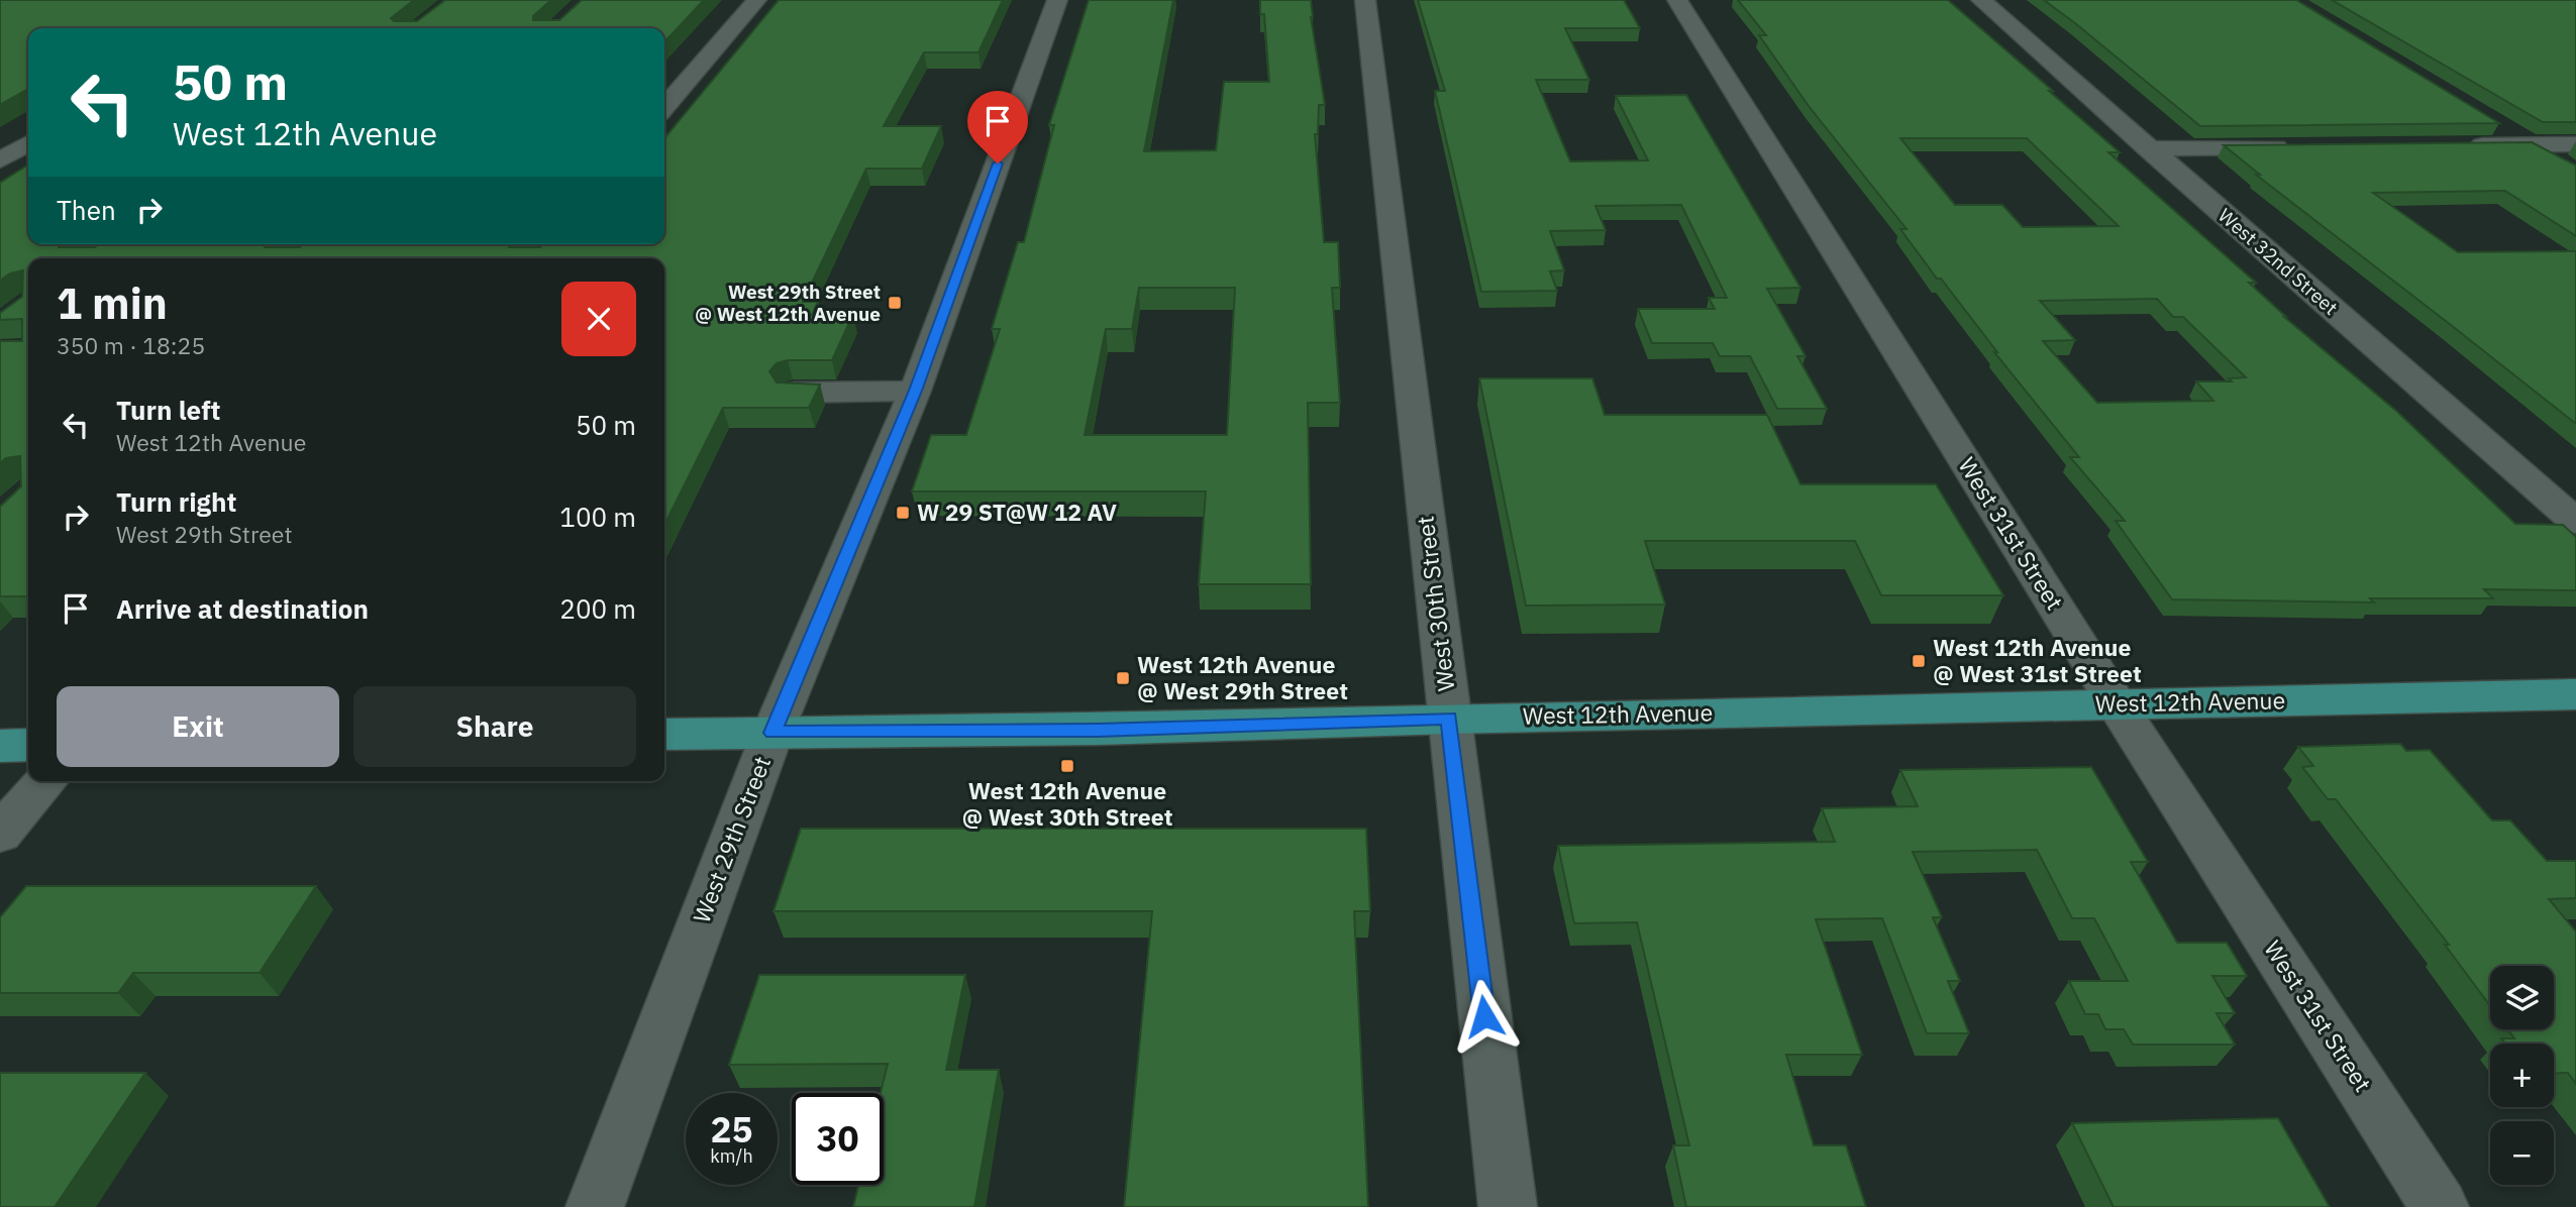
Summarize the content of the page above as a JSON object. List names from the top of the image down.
{
  "streets": {
    "main road": ["West 12th Avenue"],
    "street": [
      "West 32nd Street",
      "West 31st Street",
      "West 30th Street",
      "West 29th Street"
    ]
  },
  "crossings": [
    ["West 31st Street", "West 12th Avenue"],
    ["West 30th Street", "West 12th Avenue"],
    ["West 12th Avenue", "West 29th Street"]
  ],
  "places": {
    "transit": [
      "West 29th Street @ West 12th Avenue",
      "W 29 ST@W 12 AV",
      "West 12th Avenue @ West 31st Street",
      "West 12th Avenue @ West 29th Street",
      "West 12th Avenue @ West 30th Street"
    ]
  },
  "page": {
    "turn": ["50 m", "West 12th Avenue"],
    "then": "Then",
    "heading": ["1 min", "350 m · 18:25"],
    "list": [
      {
        "name": "Turn left",
        "note": "West 12th Avenue",
        "value": "50 m"
      },
      {
        "name": "Turn right",
        "note": "West 29th Street",
        "value": "100 m"
      },
      {
        "name": "Arrive at destination",
        "value": "200 m"
      }
    ],
    "buttons": ["Exit", "Share"],
    "map_buttons": ["+", "−"],
    "speed": "25 km/h",
    "limit": "30"
  }
}
